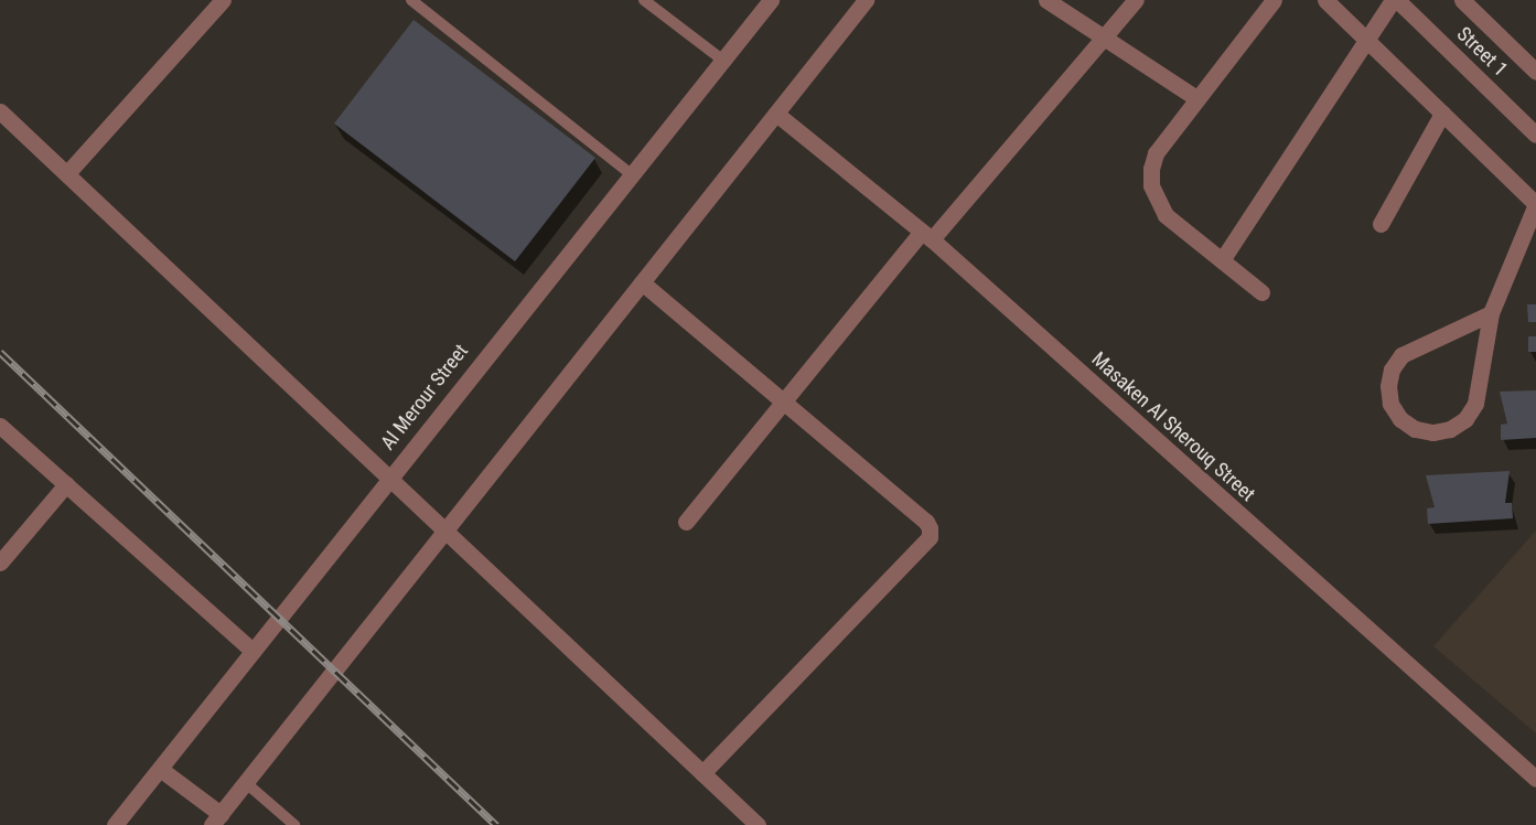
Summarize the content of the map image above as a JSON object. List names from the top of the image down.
{
  "streets": {
    "street": ["Street 1", "Al Merour Street", "Masaken Al Sherouq Street"]
  }
}
